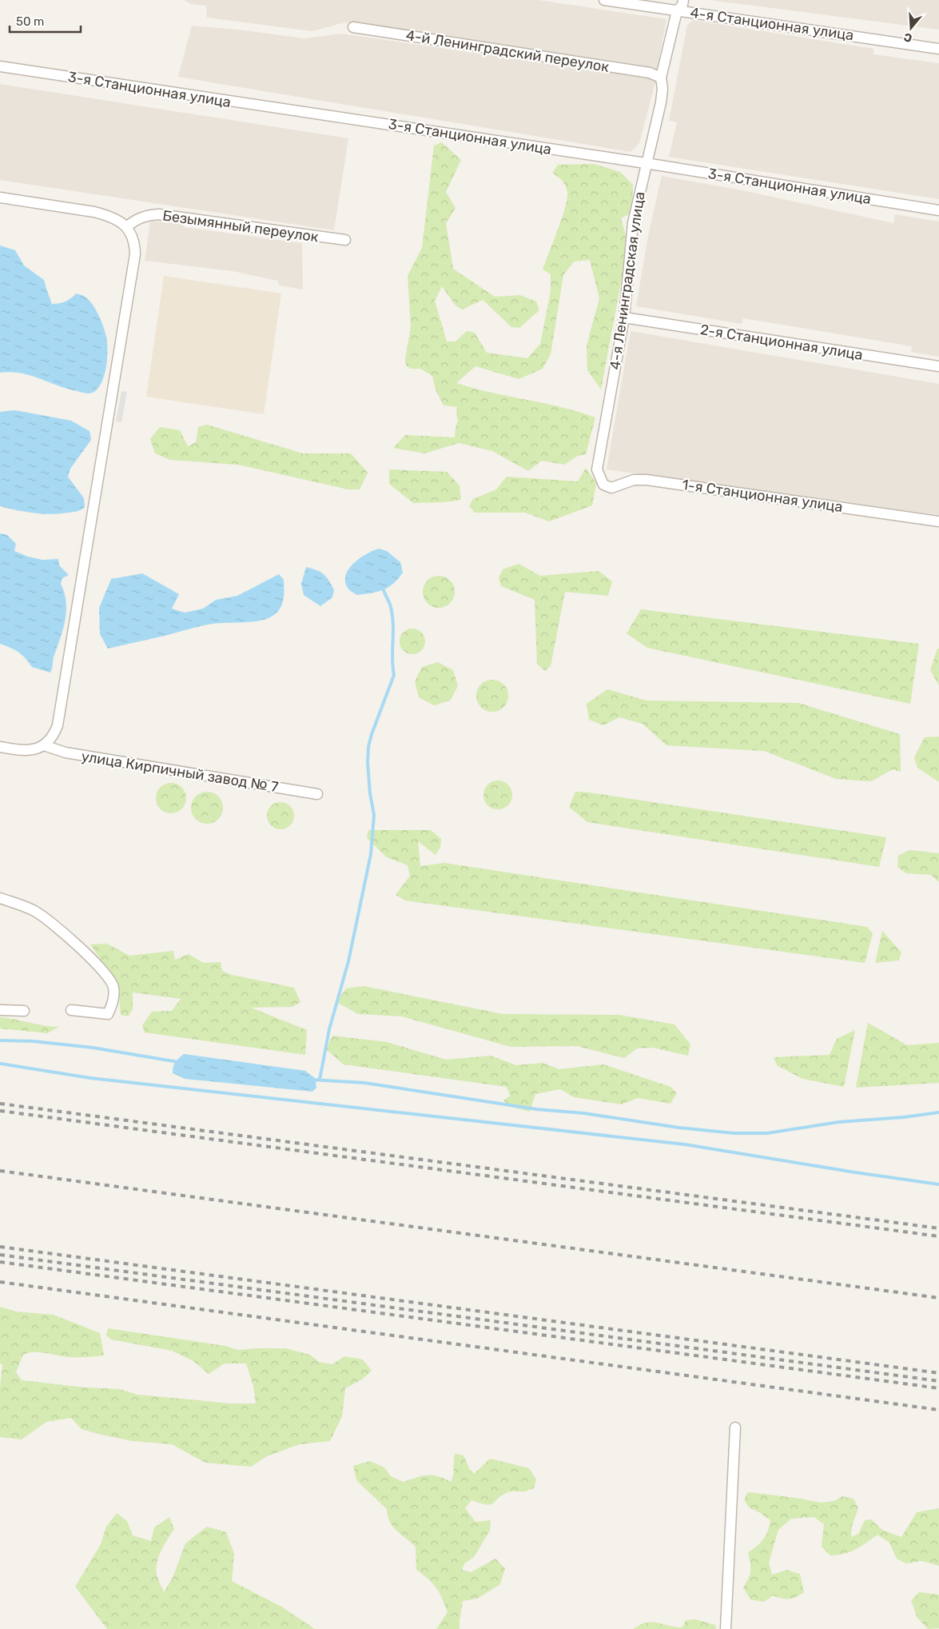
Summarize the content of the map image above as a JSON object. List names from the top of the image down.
{
  "streets": {
    "street": [
      "4-я Станционная улица",
      "4-й Ленинградский переулок",
      "3-я Станционная улица",
      "Безымянный переулок",
      "4-я Ленинградская улица",
      "2-я Станционная улица",
      "1-я Станционная улица",
      "улица Кирпичный завод № 7"
    ]
  },
  "crossings": [
    ["4-я Станционная улица", "4-я Ленинградская улица"],
    ["4-й Ленинградский переулок", "4-я Ленинградская улица"],
    ["3-я Станционная улица", "4-я Ленинградская улица"],
    ["4-я Ленинградская улица", "2-я Станционная улица"],
    ["4-я Ленинградская улица", "1-я Станционная улица"]
  ],
  "scale_bar": "50 m",
  "north": "bottom"
}
